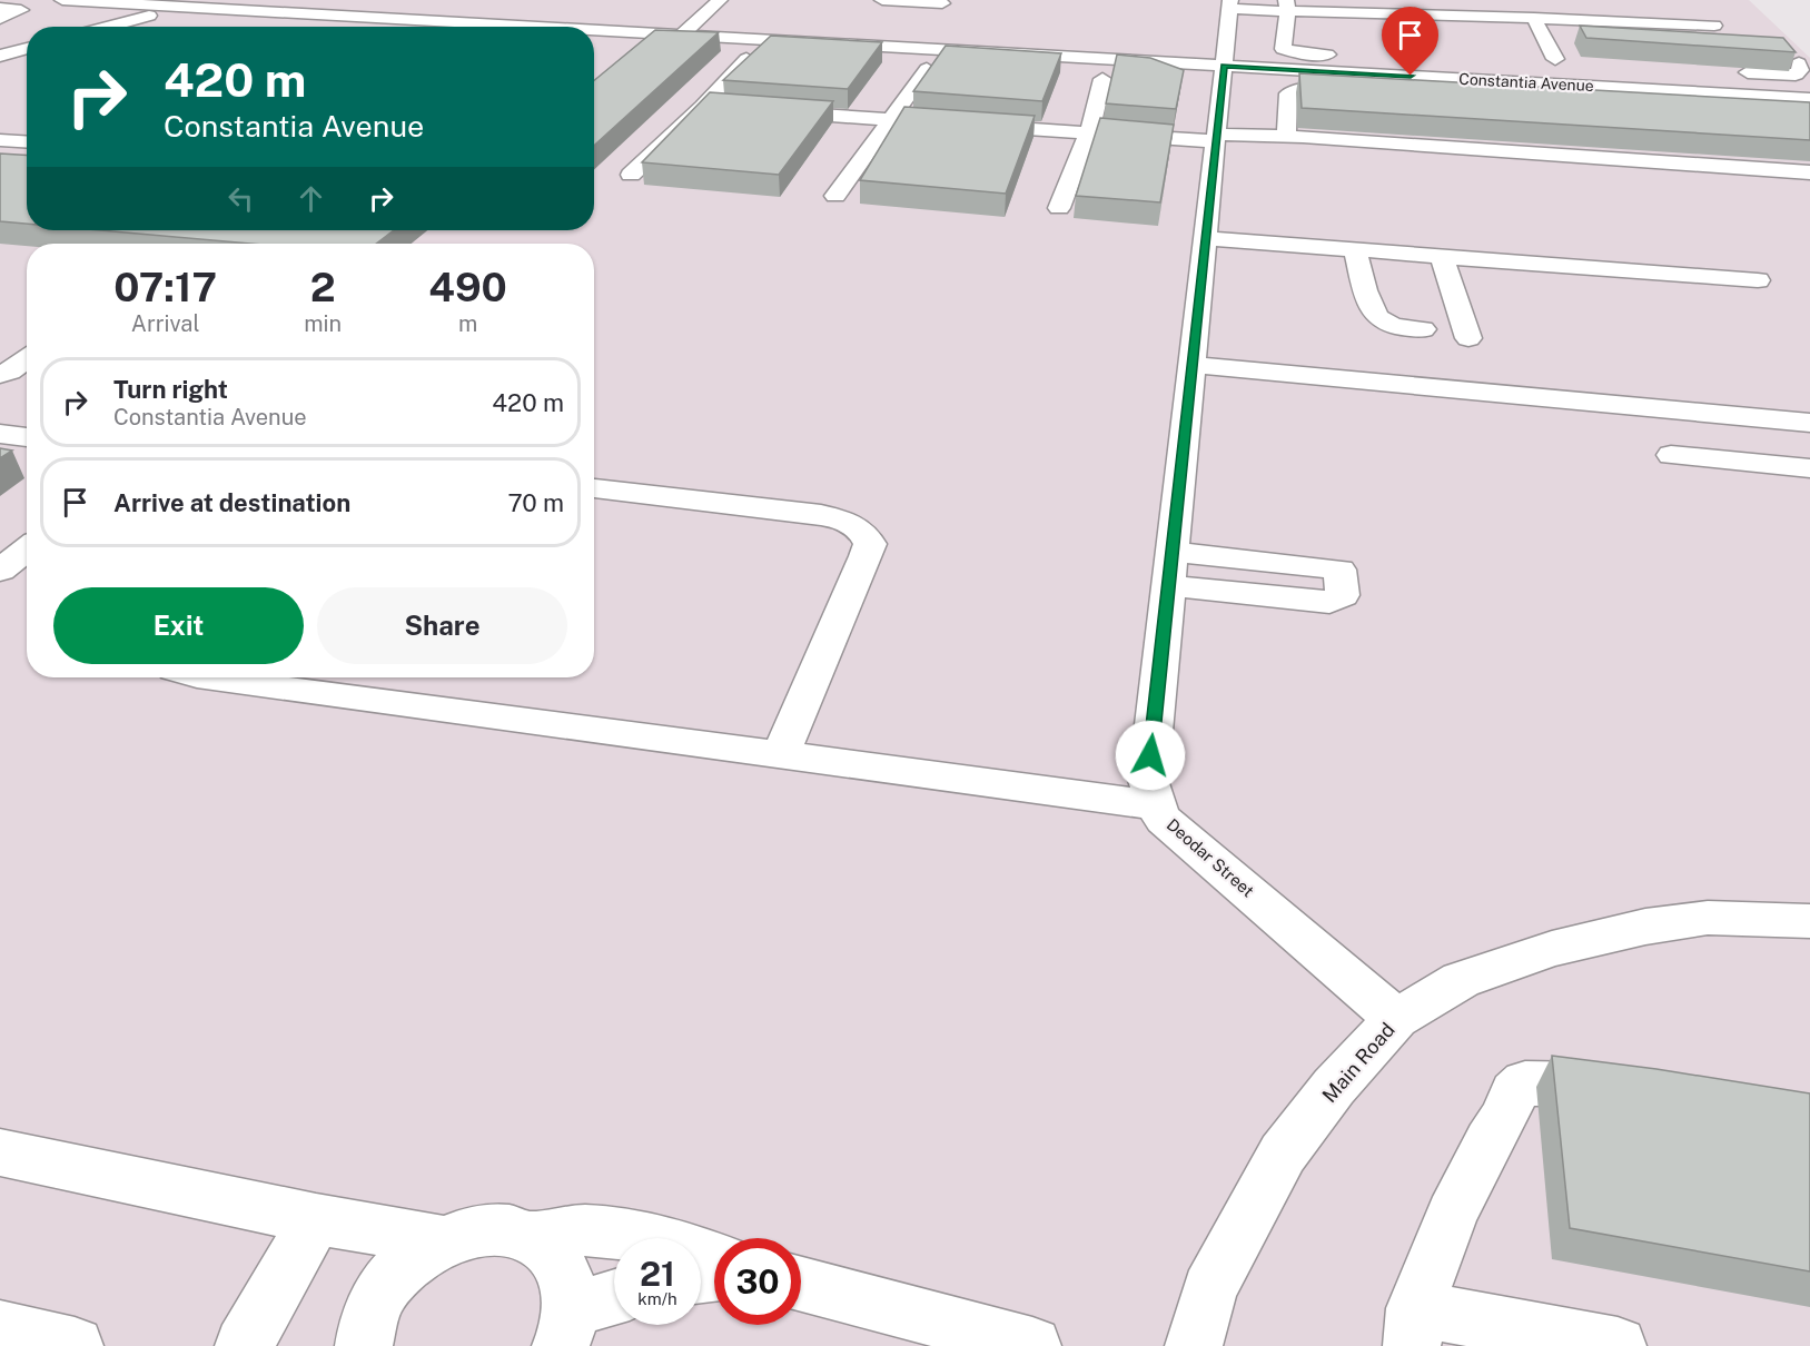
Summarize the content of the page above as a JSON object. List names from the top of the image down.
{
  "streets": {
    "street": ["Constantia Avenue", "Deodar Street", "Main Road"]
  },
  "crossings": [
    ["Constantia Avenue", "Deodar Street"],
    ["Deodar Street", "Main Road"]
  ],
  "page": {
    "turn": ["420 m", "Constantia Avenue"],
    "eta": [
      "07:17",
      "Arrival",
      "2",
      "min",
      "490",
      "m"
    ],
    "list": [
      {
        "name": "Turn right",
        "note": "Constantia Avenue",
        "value": "420 m"
      },
      {
        "name": "Arrive at destination",
        "value": "70 m"
      }
    ],
    "buttons": ["Exit", "Share"],
    "speed": "21 km/h",
    "limit": "30"
  }
}
